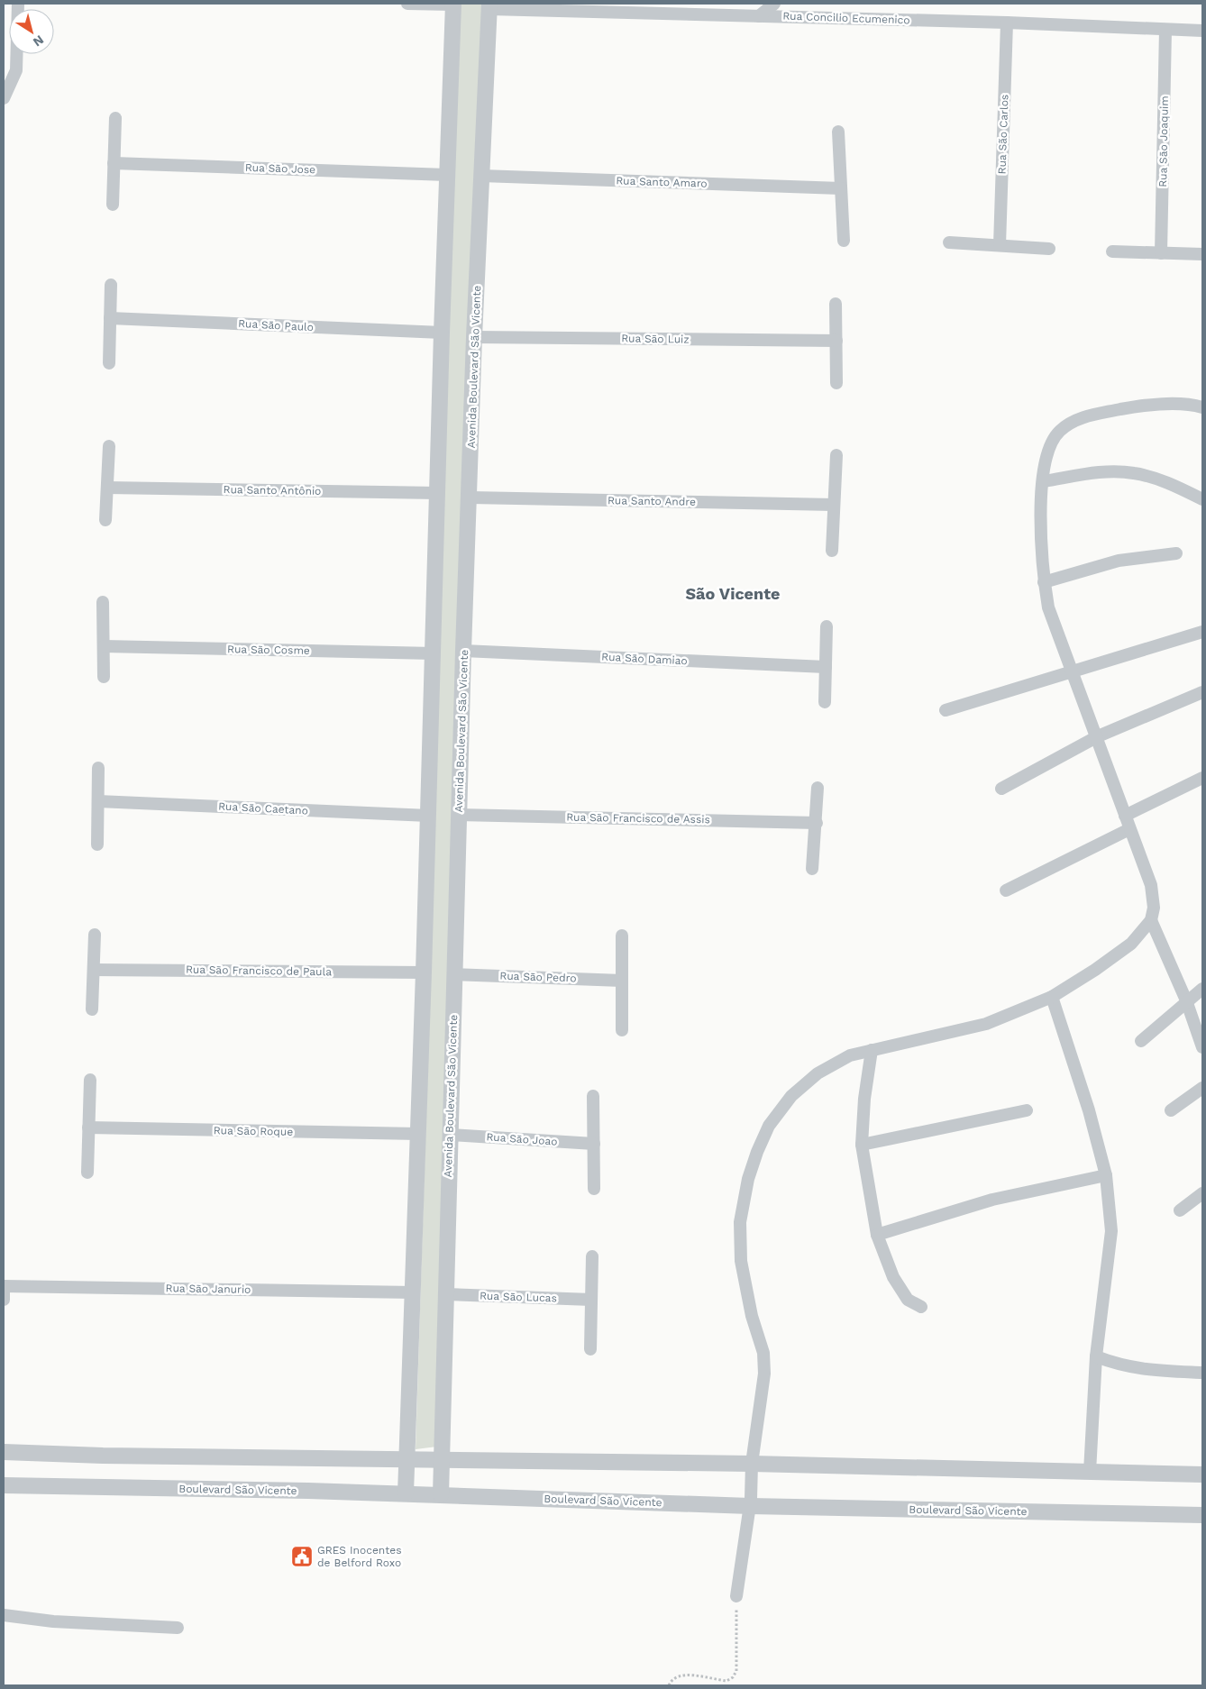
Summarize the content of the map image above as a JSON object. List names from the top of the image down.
{
  "streets": {
    "street": [
      "Rua Concilio Ecumenico",
      "Rua São Carlos",
      "Rua Sāo Joaquim",
      "Rua Sāo Jose",
      "Rua Santo Amaro",
      "Rua Sāo Paulo",
      "Rua Sāo Luiz",
      "Avenida Boulevard São Vicente",
      "Rua Santo Antônio",
      "Rua Santo Andre",
      "Rua Sāo Cosme",
      "Rua Sāo Damiao",
      "Rua Sāo Caetano",
      "Rua Sāo Francisco de Assis",
      "Rua Sāo Francisco de Paula",
      "Rua Sāo Pedro",
      "Rua Sāo Roque",
      "Rua Sāo Joao",
      "Rua Sāo Janurio",
      "Rua Sāo Lucas",
      "Boulevard São Vicente"
    ]
  },
  "crossings": [
    ["Rua Concilio Ecumenico", "Rua São Carlos"],
    ["Rua Concilio Ecumenico", "Rua Sāo Joaquim"],
    ["Rua Concilio Ecumenico", "Avenida Boulevard São Vicente"],
    ["Rua Santo Amaro", "Avenida Boulevard São Vicente"],
    ["Rua Sāo Luiz", "Avenida Boulevard São Vicente"],
    ["Avenida Boulevard São Vicente", "Rua Santo Andre"],
    ["Avenida Boulevard São Vicente", "Rua Sāo Damiao"],
    ["Avenida Boulevard São Vicente", "Rua Sāo Francisco de Assis"],
    ["Avenida Boulevard São Vicente", "Rua Sāo Pedro"],
    ["Avenida Boulevard São Vicente", "Rua Sāo Joao"],
    ["Avenida Boulevard São Vicente", "Rua Sāo Lucas"],
    ["Avenida Boulevard São Vicente", "Boulevard São Vicente"]
  ],
  "districts": ["São Vicente"],
  "places": {
    "public building": ["GRES Inocentes de Belford Roxo"]
  },
  "north": "bottom right"
}
